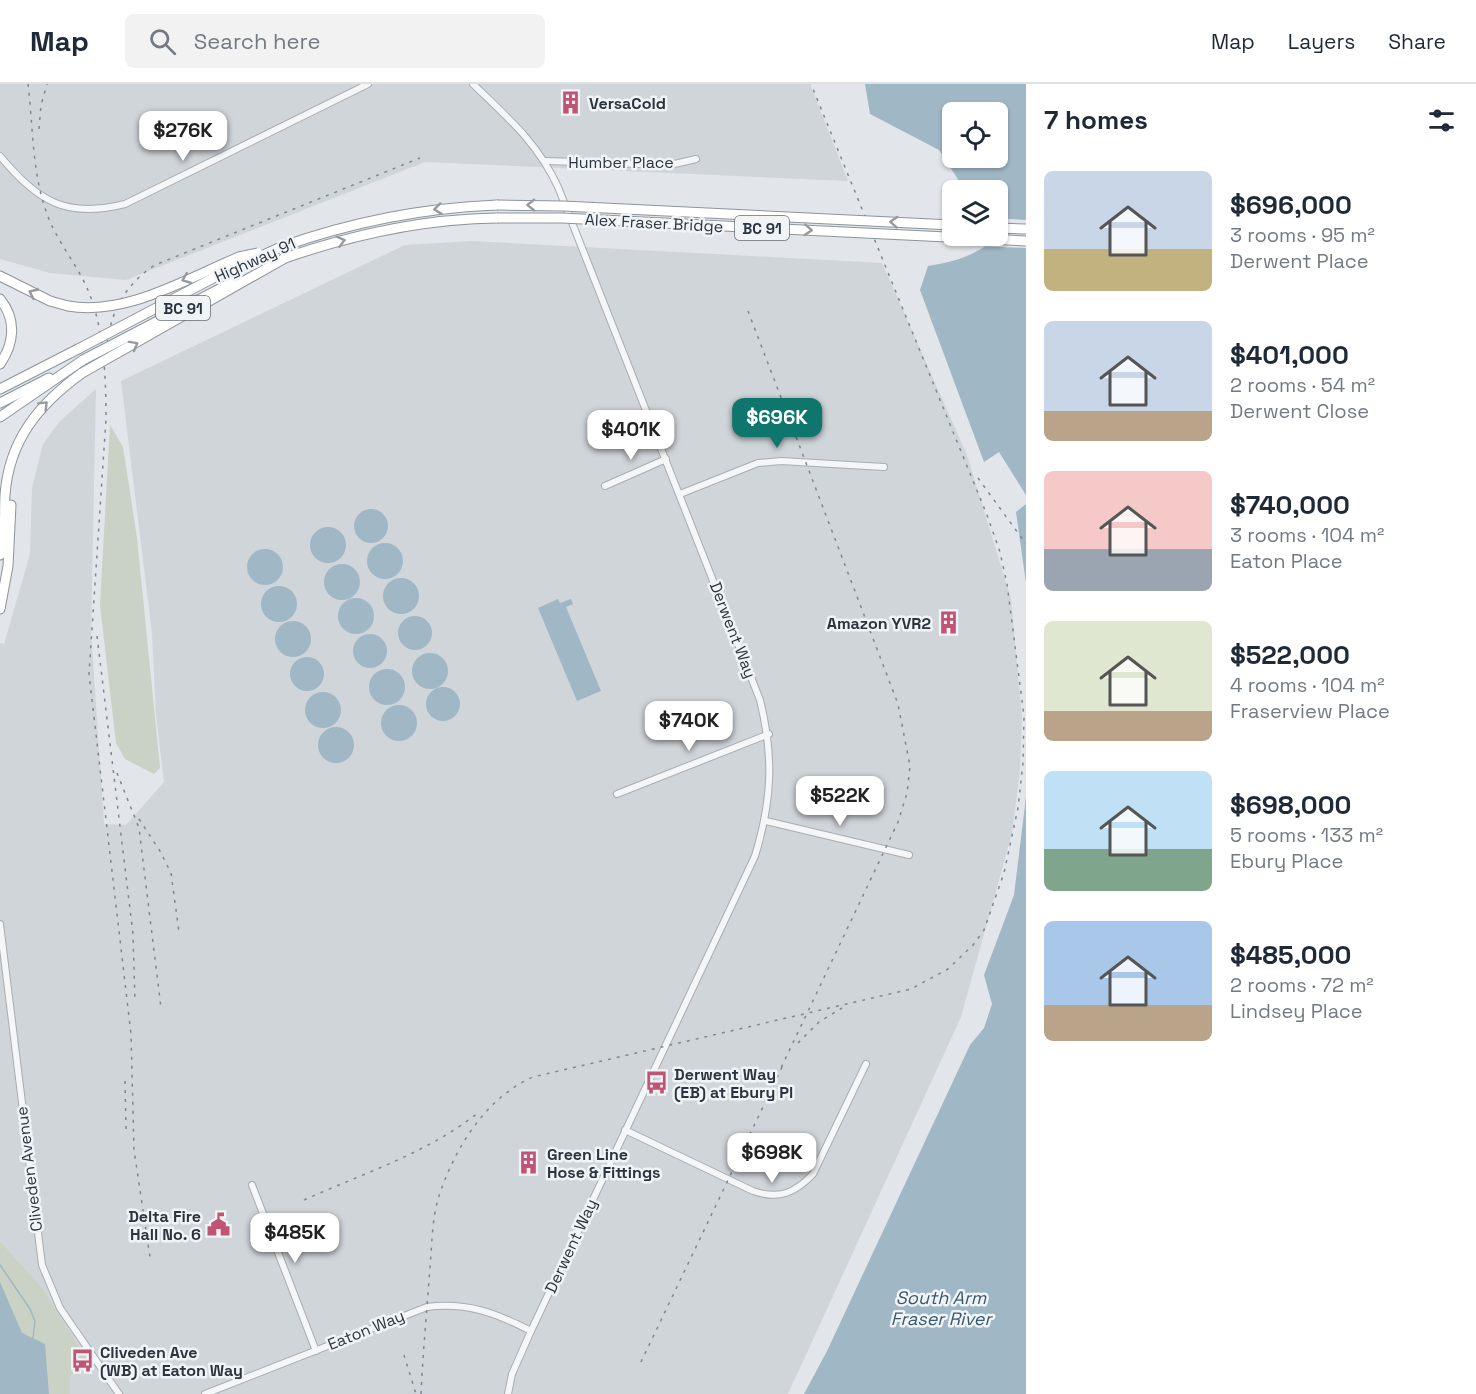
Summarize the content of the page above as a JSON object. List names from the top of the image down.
{
  "streets": {
    "highway": ["Alex Fraser Bridge", "BC 91", "Highway 91"],
    "street": [
      "Humber Place",
      "Derwent Way",
      "Cliveden Avenue",
      "Eaton Way"
    ]
  },
  "crossings": [
    ["Humber Place", "Derwent Way"],
    ["Alex Fraser Bridge", "Highway 91"],
    ["BC 91", "Highway 91"],
    ["Derwent Way", "Eaton Way"]
  ],
  "water": ["South Arm Fraser River"],
  "places": {
    "building": ["VersaCold", "Amazon YVR2", "Green Line Hose & Fittings"],
    "bus stop": ["Derwent Way (EB) at Ebury Pl", "Cliveden Ave (WB) at Eaton Way"],
    "public building": ["Delta Fire Hall No. 6"]
  },
  "page": {
    "header": "Map",
    "search": "Search here",
    "nav": ["Map", "Layers", "Share"],
    "heading": "7 homes",
    "price": [
      "$276K",
      "$696K",
      "$401K",
      "$740K",
      "$522K",
      "$698K",
      "$485K"
    ],
    "list": [
      {
        "name": "$696,000",
        "note": "3 rooms · 95 m² · Derwent Place"
      },
      {
        "name": "$401,000",
        "note": "2 rooms · 54 m² · Derwent Close"
      },
      {
        "name": "$740,000",
        "note": "3 rooms · 104 m² · Eaton Place"
      },
      {
        "name": "$522,000",
        "note": "4 rooms · 104 m² · Fraserview Place"
      },
      {
        "name": "$698,000",
        "note": "5 rooms · 133 m² · Ebury Place"
      },
      {
        "name": "$485,000",
        "note": "2 rooms · 72 m² · Lindsey Place"
      }
    ]
  }
}
